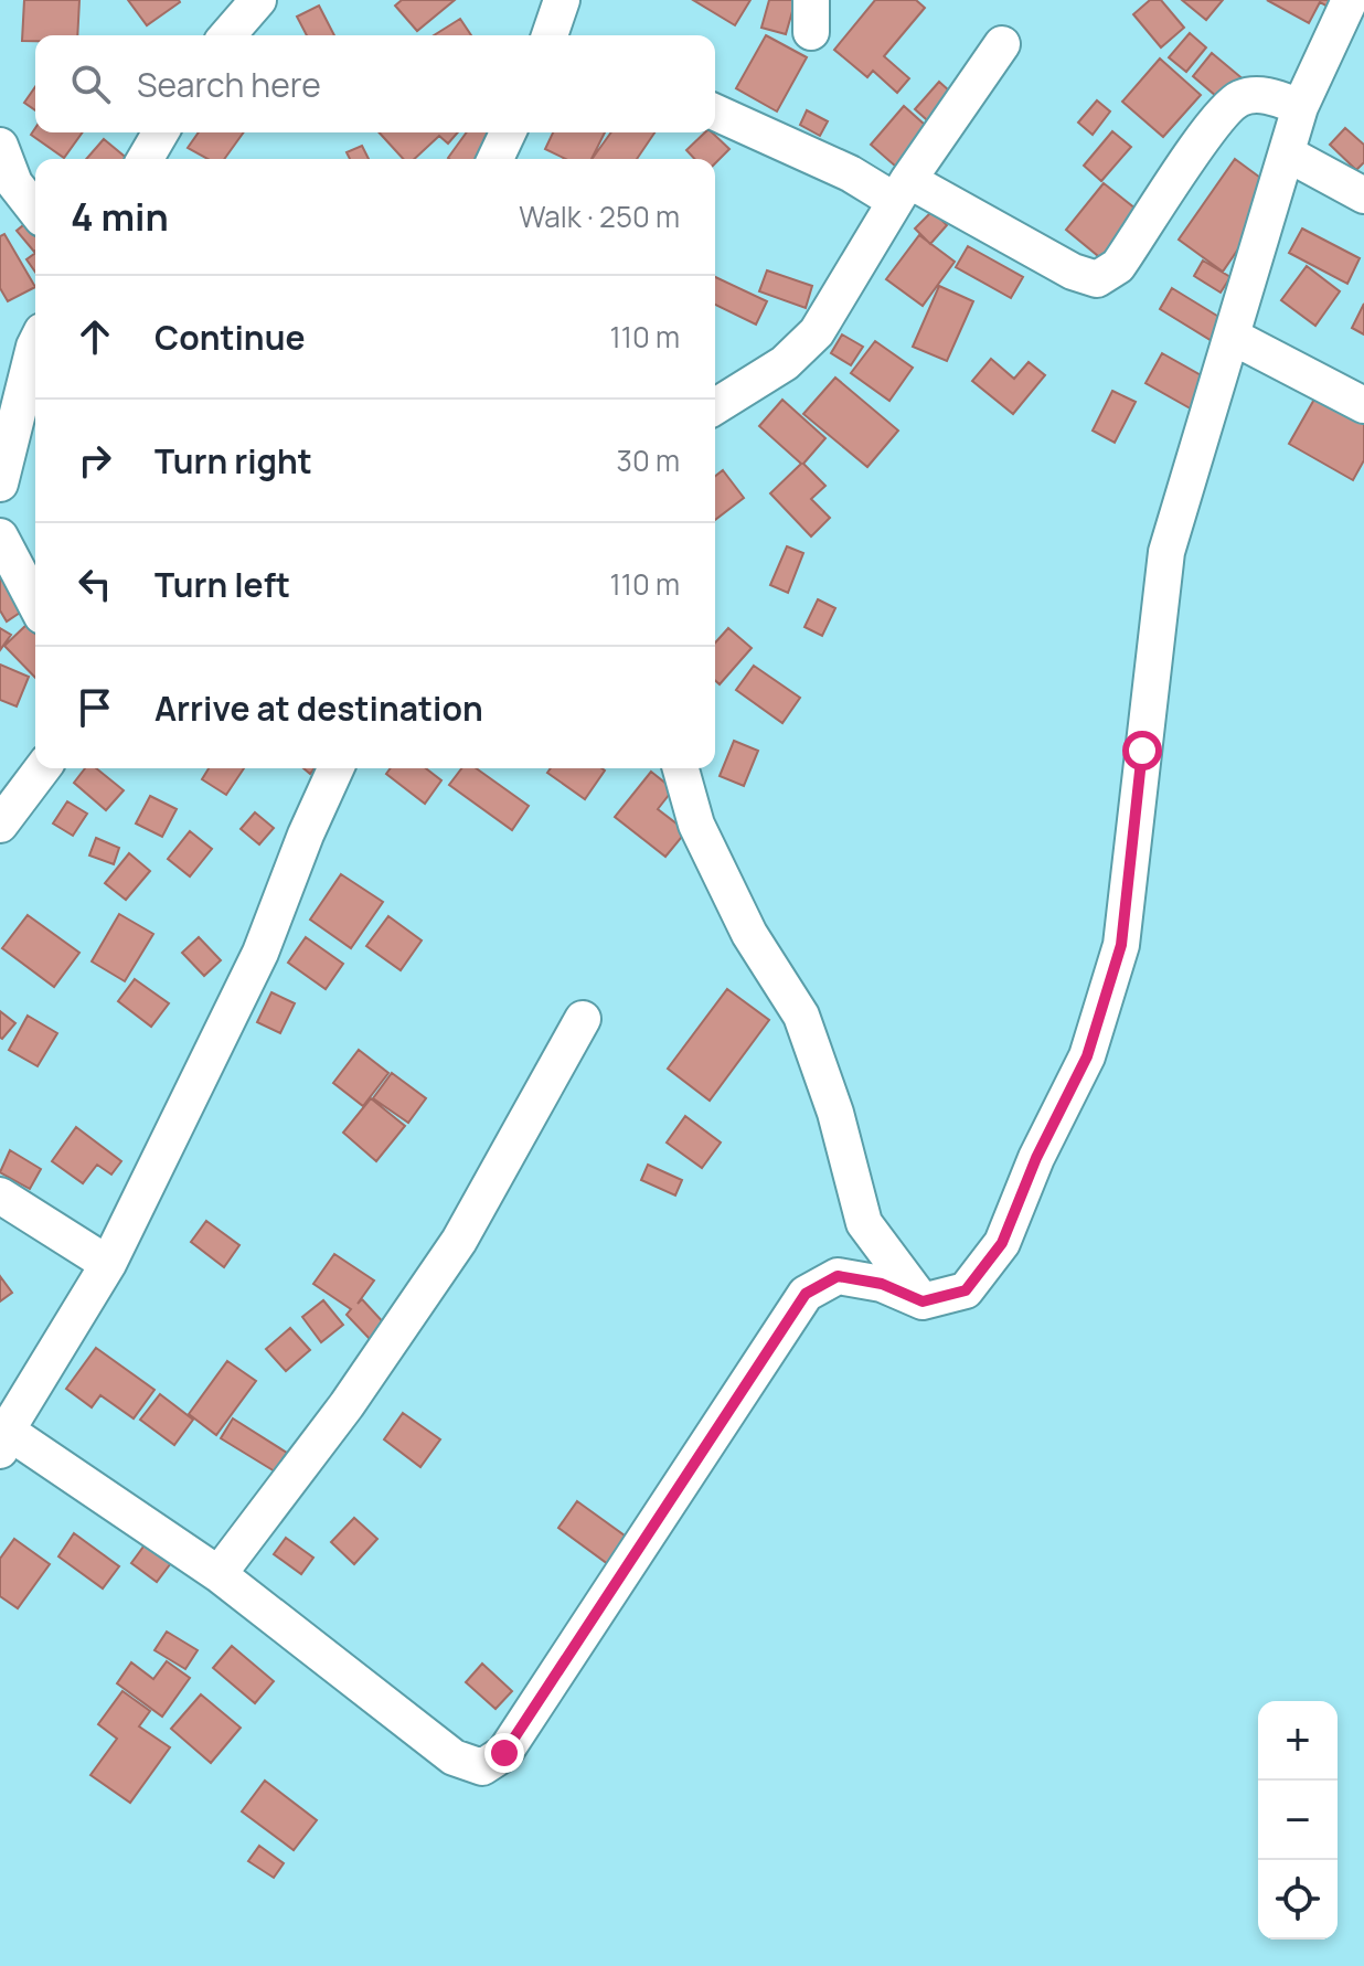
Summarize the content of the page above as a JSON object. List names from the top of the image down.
{
  "page": {
    "search": "Search here",
    "heading": ["4 min", "Walk · 250 m"],
    "list": [
      ["Continue", "110 m"],
      ["Turn right", "30 m"],
      ["Turn left", "110 m"],
      "Arrive at destination"
    ],
    "map_buttons": ["+", "−"]
  }
}
